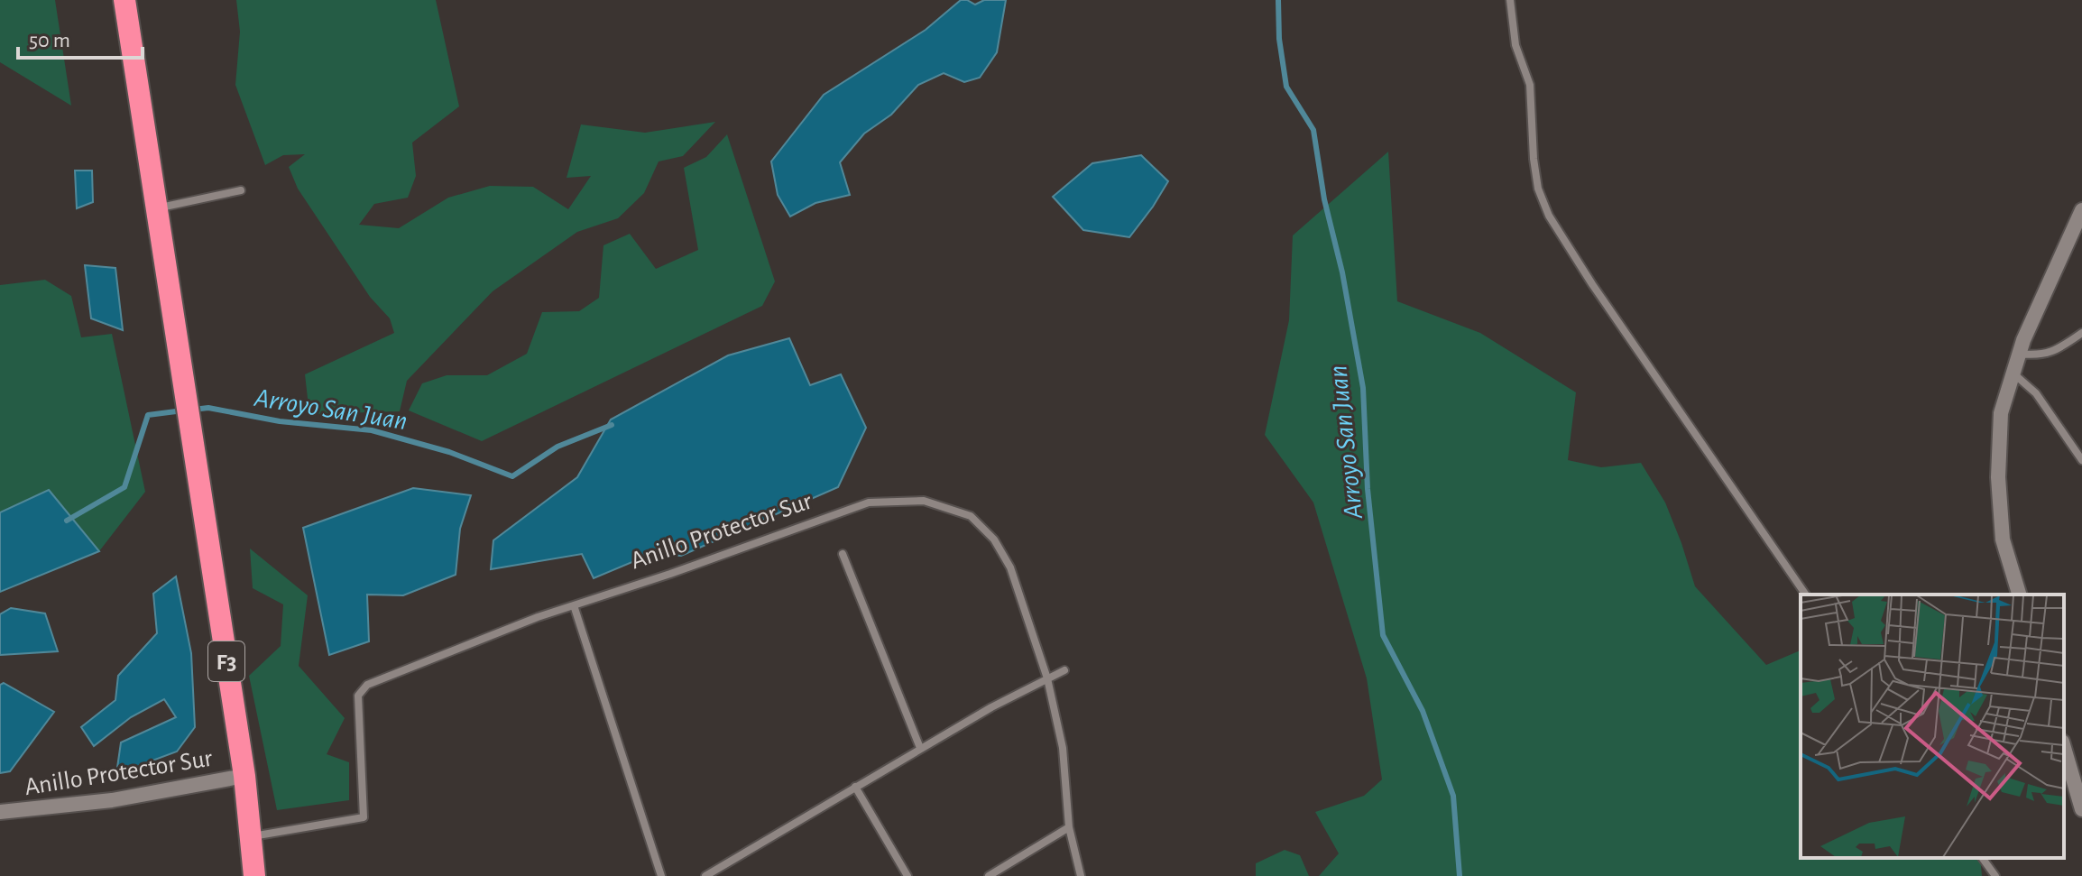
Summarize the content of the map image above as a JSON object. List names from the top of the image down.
{
  "streets": {
    "highway": ["F3"],
    "street": ["Anillo Protector Sur"]
  },
  "crossings": [
    ["Anillo Protector Sur", "F3"]
  ],
  "water": ["Arroyo San Juan"],
  "scale_bar": "50 m"
}
